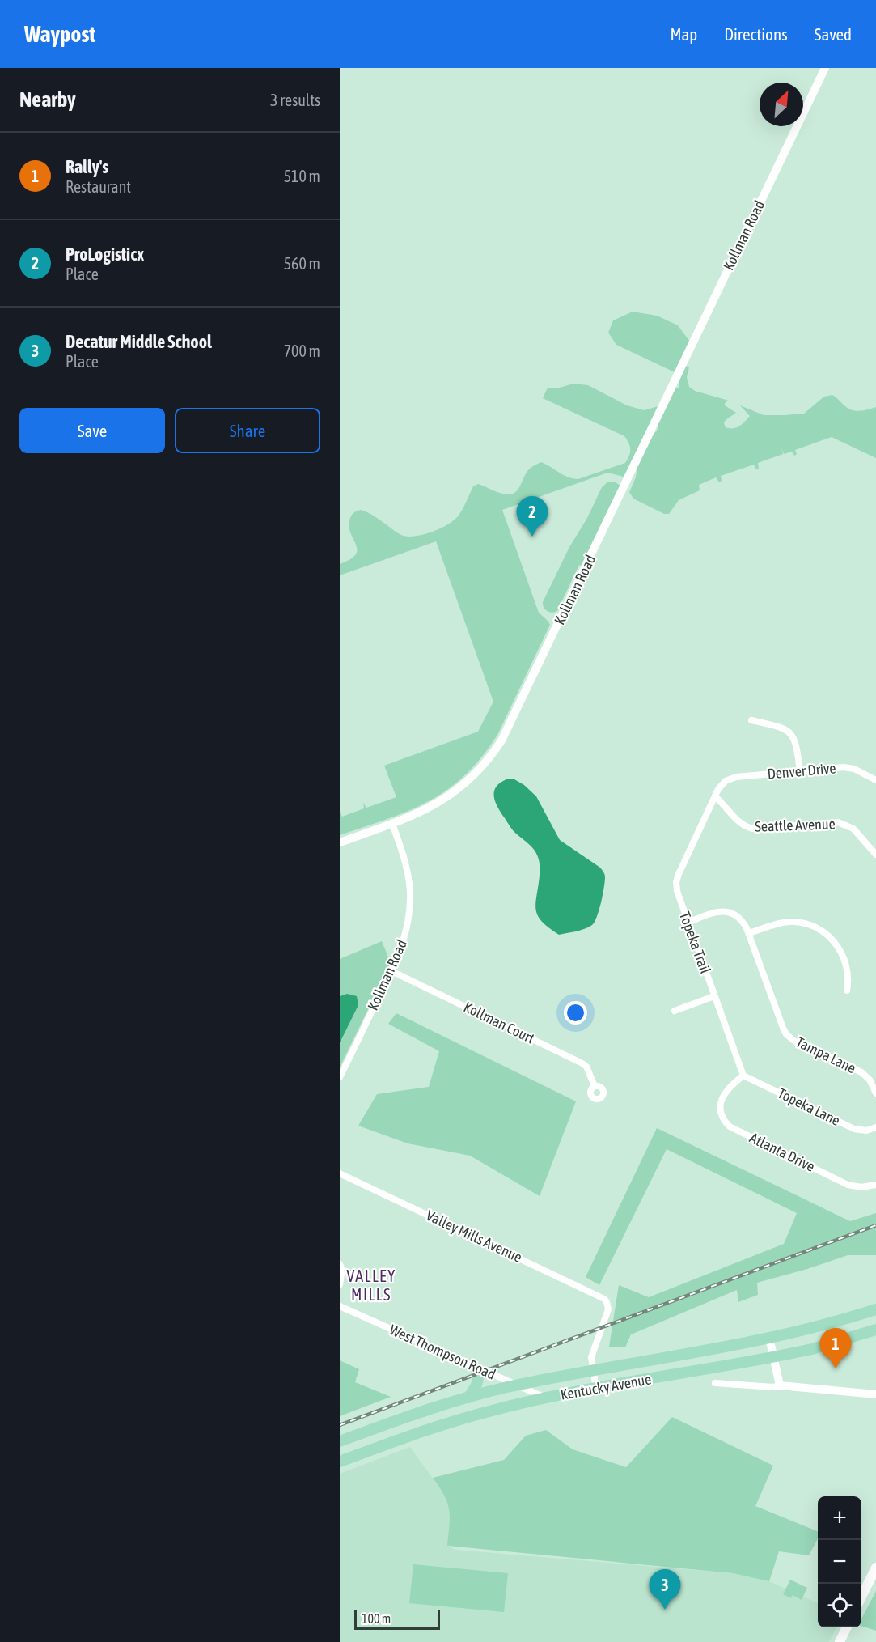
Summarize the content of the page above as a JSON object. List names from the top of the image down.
{
  "streets": {
    "main road": ["Kentucky Avenue"],
    "street": [
      "Kollman Road",
      "Denver Drive",
      "Seattle Avenue",
      "Topeka Trail",
      "Kollman Court",
      "Tampa Lane",
      "Topeka Lane",
      "Atlanta Drive",
      "Valley Mills Avenue",
      "West Thompson Road"
    ]
  },
  "crossings": [
    ["Kollman Road", "Kollman Court"],
    ["Denver Drive", "Topeka Trail"],
    ["Seattle Avenue", "Topeka Trail"],
    ["Topeka Trail", "Tampa Lane"],
    ["Topeka Trail", "Topeka Lane"],
    ["Topeka Trail", "Atlanta Drive"],
    ["Topeka Lane", "Atlanta Drive"],
    ["Valley Mills Avenue", "Kentucky Avenue"],
    ["West Thompson Road", "Kentucky Avenue"]
  ],
  "districts": ["VALLEY MILLS"],
  "scale_bar": "100 m",
  "north": "top right",
  "page": {
    "header": "Waypost",
    "nav": ["Map", "Directions", "Saved"],
    "heading": ["Nearby", "3 results"],
    "list": [
      {
        "mark": "1",
        "name": "Rally's",
        "note": "Restaurant",
        "value": "510 m"
      },
      {
        "mark": "2",
        "name": "ProLogisticx",
        "note": "Place",
        "value": "560 m"
      },
      {
        "mark": "3",
        "name": "Decatur Middle School",
        "note": "Place",
        "value": "700 m"
      }
    ],
    "buttons": ["Save", "Share"],
    "pins": ["2", "1", "3"],
    "map_buttons": ["+", "−"],
    "scale": "100 m"
  }
}
